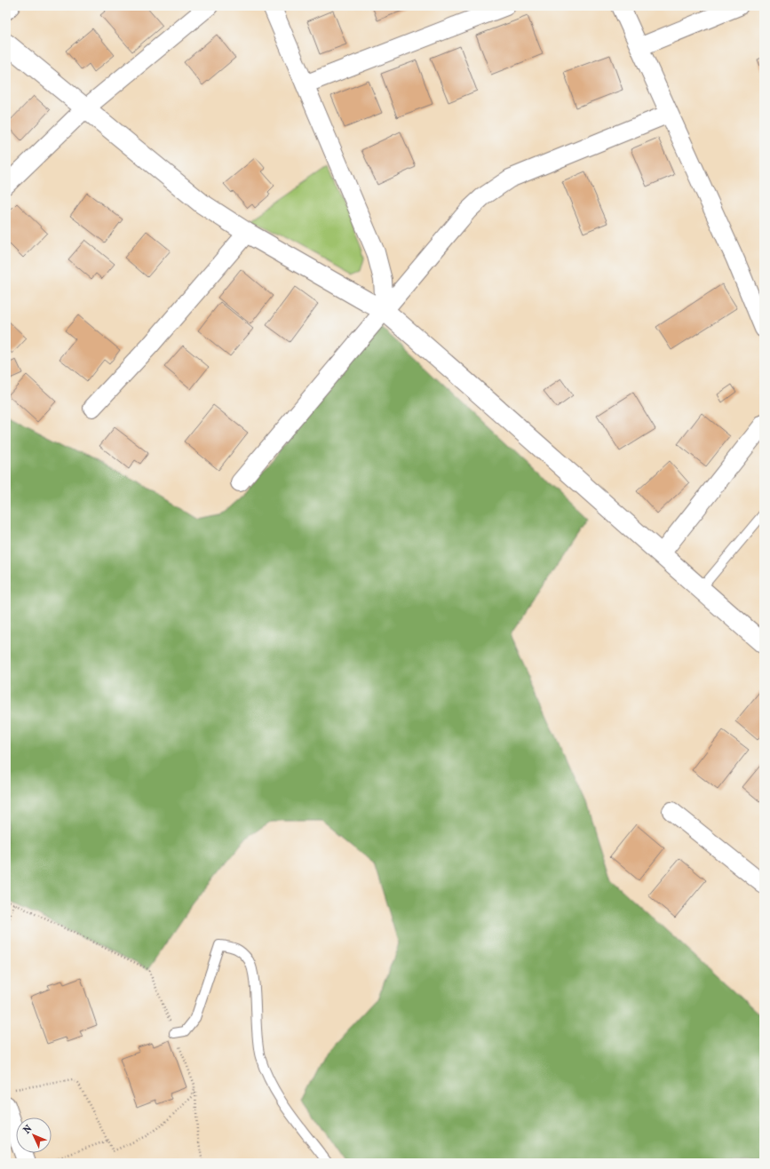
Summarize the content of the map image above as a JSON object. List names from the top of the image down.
{
  "north": "top left"
}
